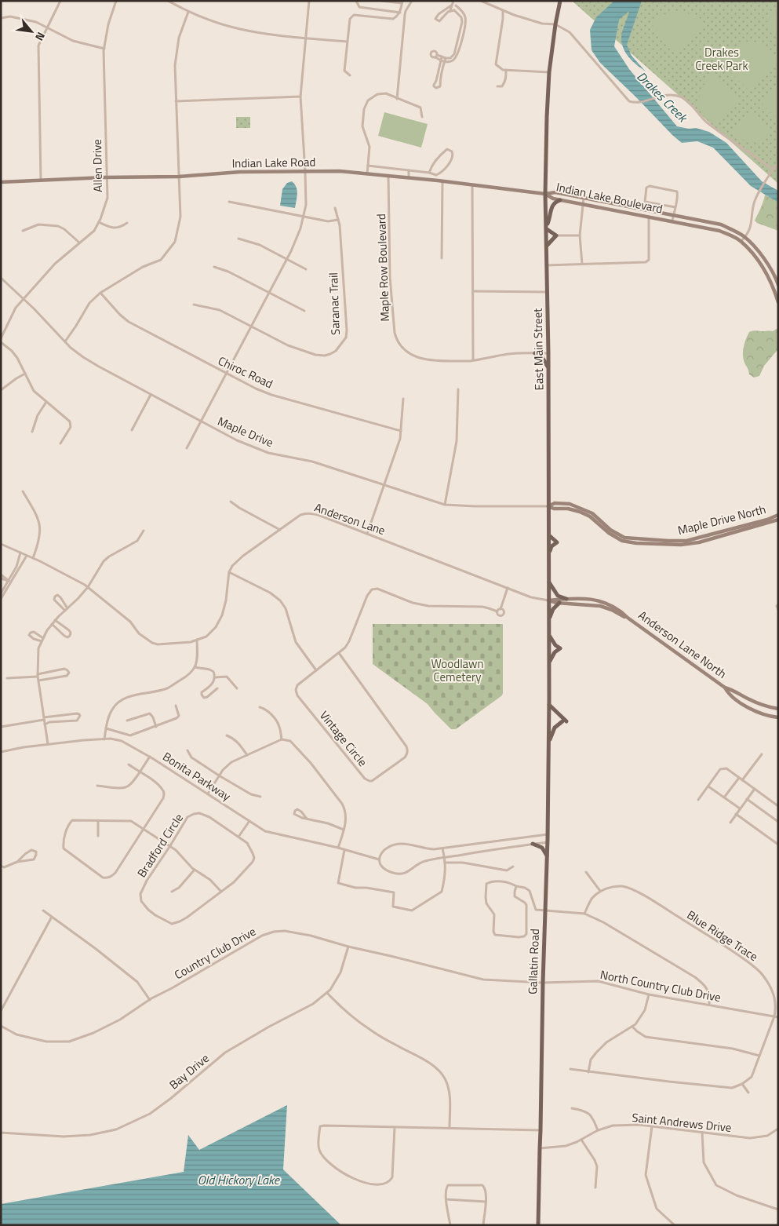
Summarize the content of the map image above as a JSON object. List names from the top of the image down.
{
  "streets": {
    "main road": ["East Main Street", "Gallatin Road"],
    "street": [
      "Indian Lake Road",
      "Allen Drive",
      "Indian Lake Boulevard",
      "Maple Row Boulevard",
      "Saranac Trail",
      "Chiroc Road",
      "Maple Drive",
      "Anderson Lane",
      "Maple Drive North",
      "Anderson Lane North",
      "Vintage Circle",
      "Bonita Parkway",
      "Bradford Circle",
      "Blue Ridge Trace",
      "Country Club Drive",
      "North Country Club Drive",
      "Bay Drive",
      "Saint Andrews Drive"
    ]
  },
  "crossings": [
    ["Indian Lake Road", "Allen Drive"],
    ["Indian Lake Road", "Indian Lake Boulevard"],
    ["Indian Lake Road", "Maple Row Boulevard"],
    ["Indian Lake Road", "East Main Street"],
    ["Allen Drive", "Maple Drive"],
    ["Indian Lake Boulevard", "East Main Street"],
    ["Maple Row Boulevard", "East Main Street"],
    ["East Main Street", "Maple Drive"],
    ["East Main Street", "Anderson Lane"],
    ["East Main Street", "Maple Drive North"],
    ["East Main Street", "Anderson Lane North"],
    ["East Main Street", "Gallatin Road"],
    ["Maple Drive", "Maple Drive North"],
    ["Anderson Lane", "Anderson Lane North"],
    ["Blue Ridge Trace", "North Country Club Drive"],
    ["Country Club Drive", "Gallatin Road"],
    ["Country Club Drive", "North Country Club Drive"],
    ["Country Club Drive", "Bay Drive"],
    ["Gallatin Road", "North Country Club Drive"],
    ["Gallatin Road", "Saint Andrews Drive"]
  ],
  "water": ["Drakes Creek", "Old Hickory Lake"],
  "parks": ["Drakes Creek Park", "Woodlawn Cemetery"],
  "north": "bottom right"
}
